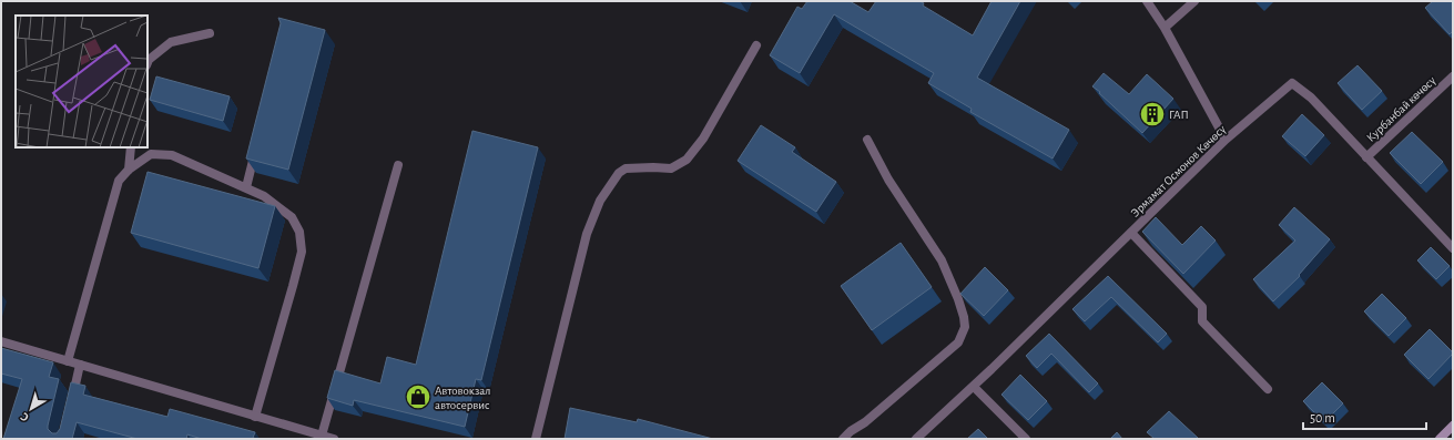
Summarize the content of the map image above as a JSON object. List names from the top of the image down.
{
  "streets": {
    "street": ["Курбанбай көчөсү", "Эрмамат Осмонов Көчөсү"]
  },
  "crossings": [
    ["Курбанбай көчөсү", "Эрмамат Осмонов Көчөсү"]
  ],
  "places": {
    "building": ["ГАП"],
    "shop": ["Автовокзал автосервис"]
  },
  "scale_bar": "50 m",
  "north": "bottom left"
}
